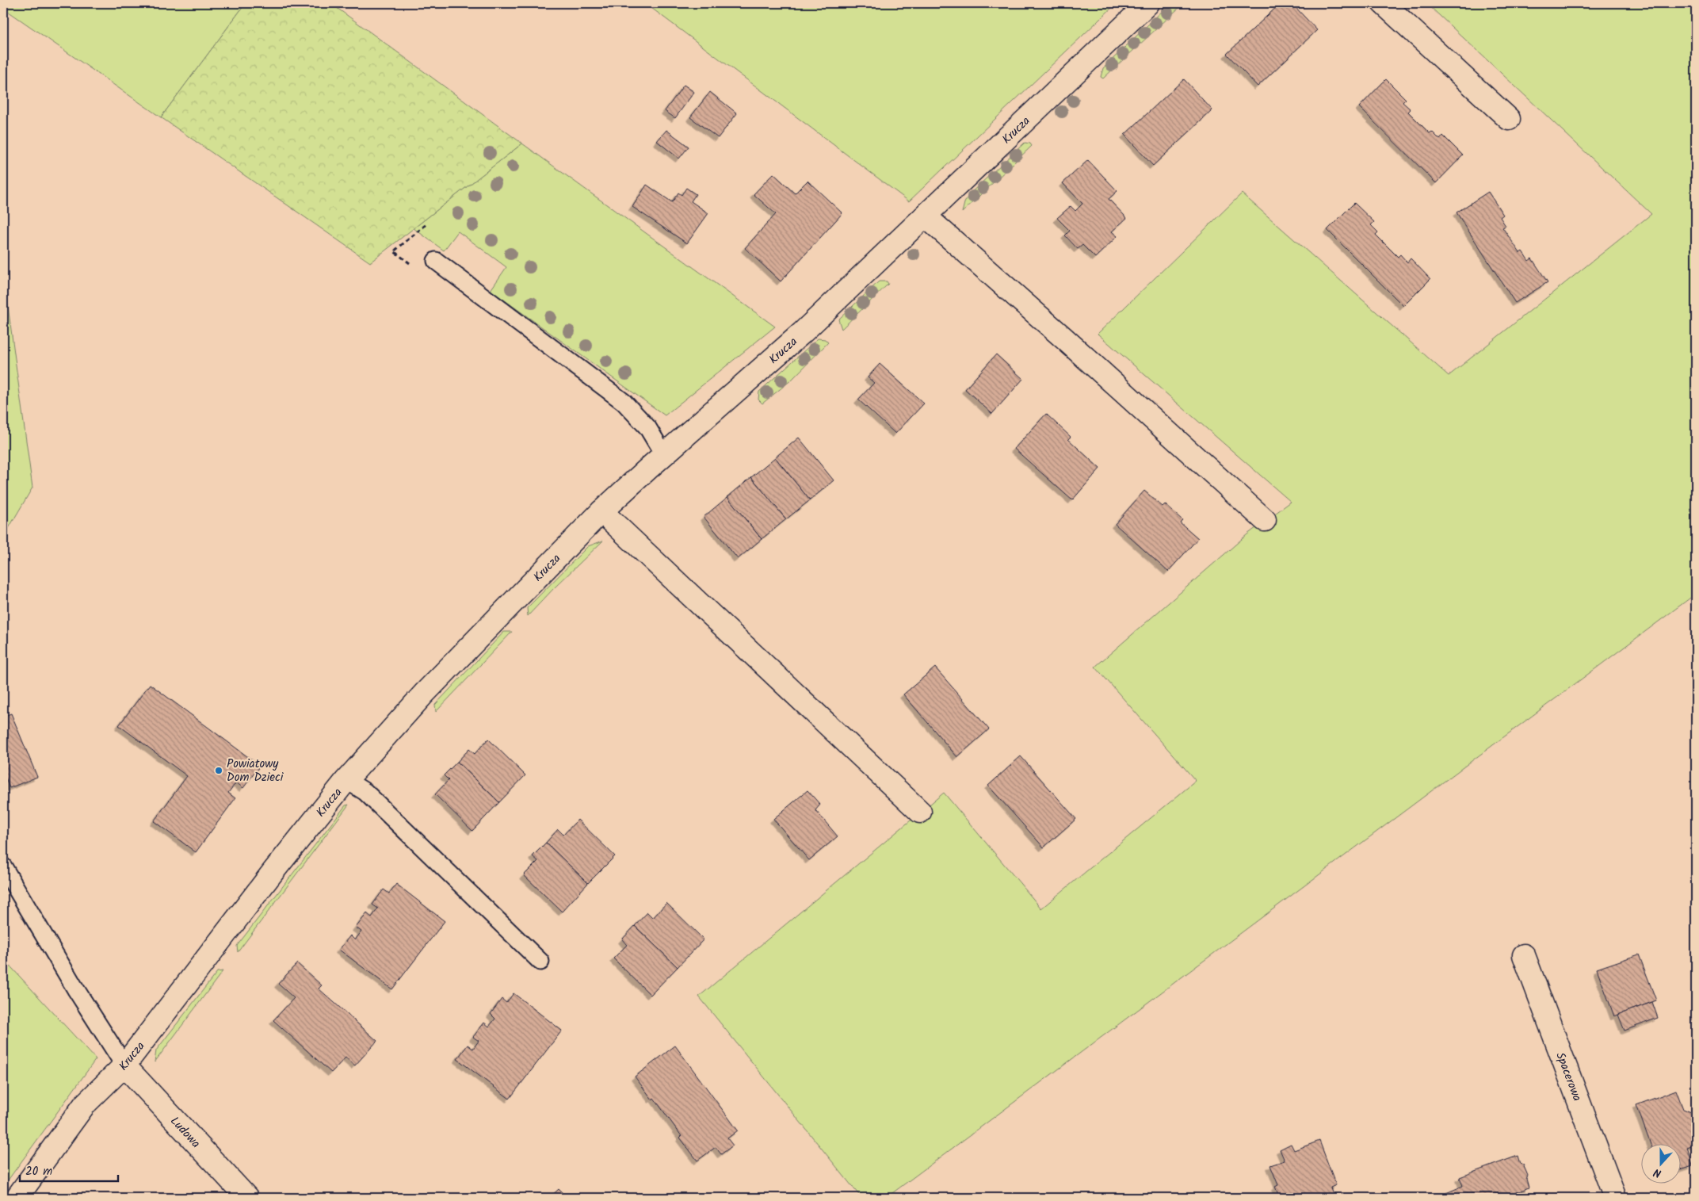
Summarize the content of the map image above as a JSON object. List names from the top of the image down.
{
  "streets": {
    "street": ["Krucza", "Spacerowa", "Ludowa"]
  },
  "crossings": [
    ["Krucza", "Ludowa"]
  ],
  "places": ["Powiatowy Dom Dzieci"],
  "scale_bar": "20 m",
  "north": "bottom"
}
